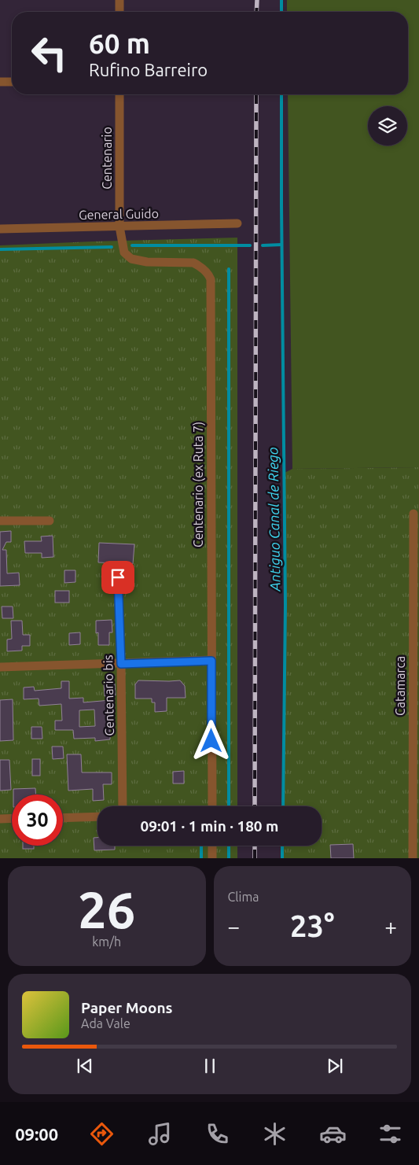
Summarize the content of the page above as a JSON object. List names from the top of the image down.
{
  "streets": {
    "street": [
      "Centenario",
      "General Guido",
      "Centenario (ex Ruta 7)",
      "Catamarca",
      "Centenario bis"
    ]
  },
  "crossings": [
    ["Centenario", "General Guido"],
    ["Centenario", "Centenario (ex Ruta 7)"],
    ["General Guido", "Centenario (ex Ruta 7)"]
  ],
  "water": ["Antiguo Canal de Riego"],
  "page": {
    "turn": ["60 m", "Rufino Barreiro"],
    "limit": "30",
    "trip": "09:01 · 1 min · 180 m",
    "tile": [
      ["26", "km/h"],
      "Clima"
    ],
    "heat": ["−", "23°", "+"],
    "song": ["Paper Moons", "Ada Vale"],
    "tabs": "09:00"
  }
}
